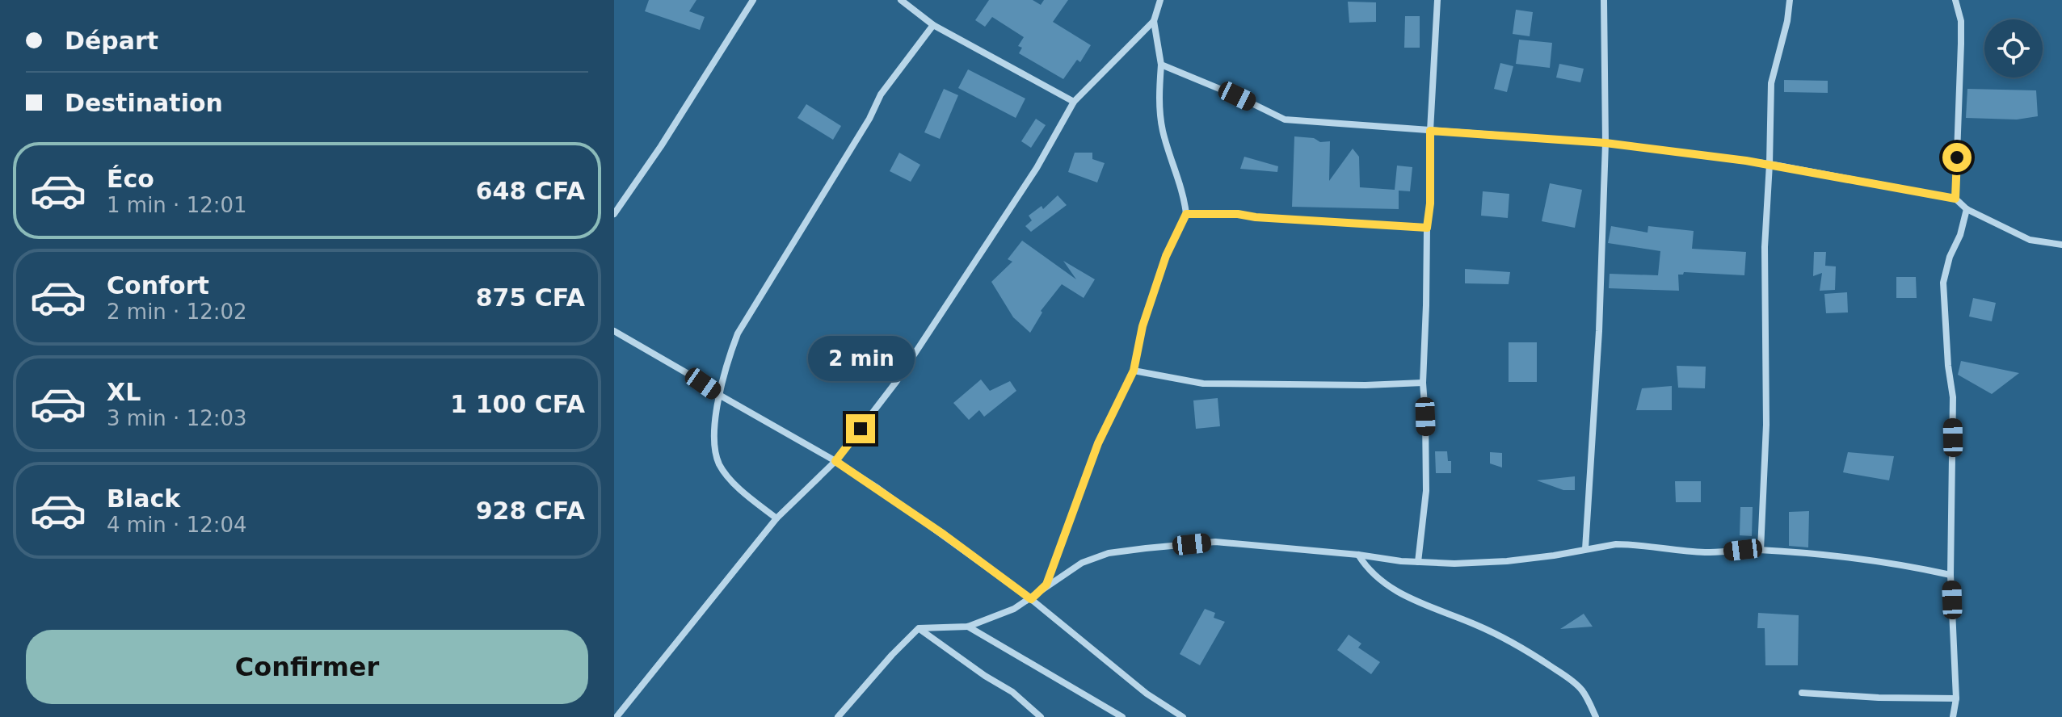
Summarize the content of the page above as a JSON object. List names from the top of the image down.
{
  "page": {
    "banner": ["Départ", "Destination"],
    "list": [
      {
        "name": "Éco",
        "note": "1 min · 12:01",
        "value": "648 CFA"
      },
      {
        "name": "Confort",
        "note": "2 min · 12:02",
        "value": "875 CFA"
      },
      {
        "name": "XL",
        "note": "3 min · 12:03",
        "value": "1 100 CFA"
      },
      {
        "name": "Black",
        "note": "4 min · 12:04",
        "value": "928 CFA"
      }
    ],
    "bubble": "2 min",
    "buttons": "Confirmer"
  }
}
